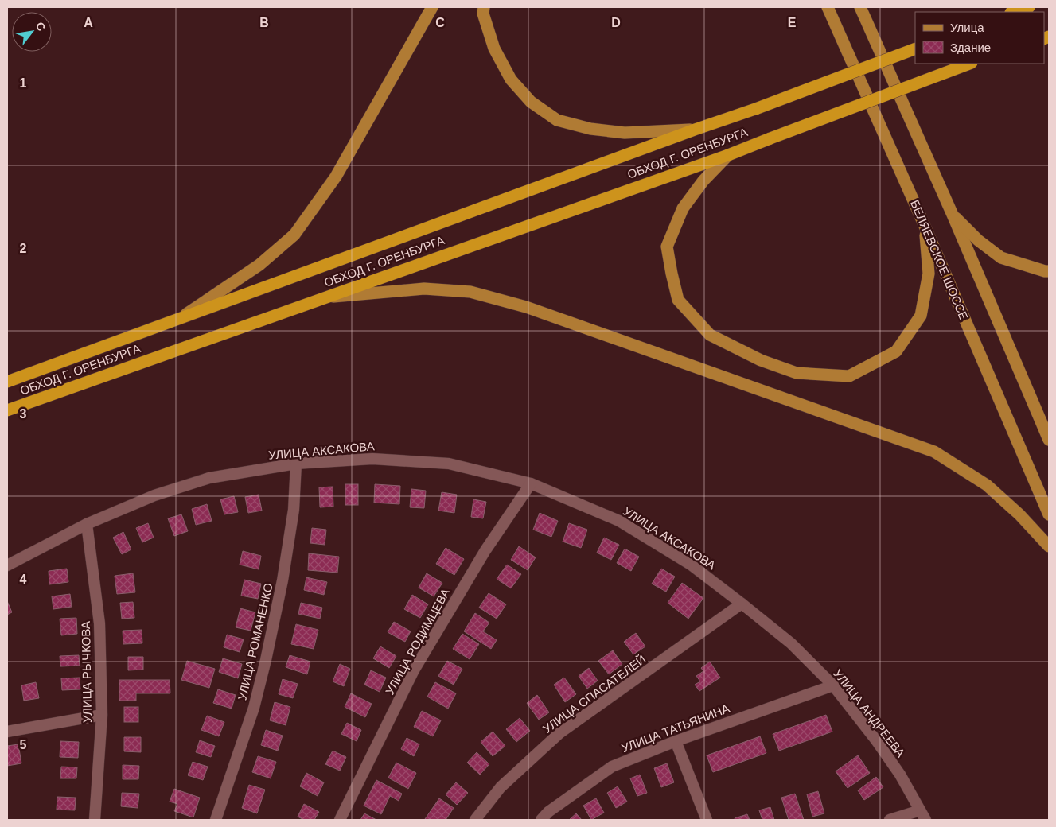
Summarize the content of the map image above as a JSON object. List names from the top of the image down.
{
  "streets": {
    "highway": ["ОБХОД Г. ОРЕНБУРГА"],
    "main road": ["БЕЛЯЕВСКОЕ ШОССЕ"],
    "street": [
      "УЛИЦА АКСАКОВА",
      "УЛИЦА РОМАНЕНКО",
      "УЛИЦА РОДИМЦЕВА",
      "УЛИЦА РЫЧКОВА",
      "УЛИЦА СПАСАТЕЛЕЙ",
      "УЛИЦА АНДРЕЕВА",
      "УЛИЦА ТАТЬЯНИНА"
    ]
  },
  "crossings": [
    ["УЛИЦА АКСАКОВА", "УЛИЦА РОМАНЕНКО"],
    ["УЛИЦА АКСАКОВА", "УЛИЦА РОДИМЦЕВА"],
    ["УЛИЦА АКСАКОВА", "УЛИЦА РЫЧКОВА"],
    ["УЛИЦА АКСАКОВА", "УЛИЦА СПАСАТЕЛЕЙ"],
    ["УЛИЦА АКСАКОВА", "УЛИЦА АНДРЕЕВА"],
    ["УЛИЦА СПАСАТЕЛЕЙ", "УЛИЦА АНДРЕЕВА"],
    ["УЛИЦА АНДРЕЕВА", "УЛИЦА ТАТЬЯНИНА"]
  ],
  "legend": ["Улица", "Здание"],
  "north": "top right",
  "grid": {
    "columns": [
      "A",
      "B",
      "C",
      "D",
      "E"
    ],
    "rows": [
      "1",
      "2",
      "3",
      "4",
      "5"
    ]
  }
}
